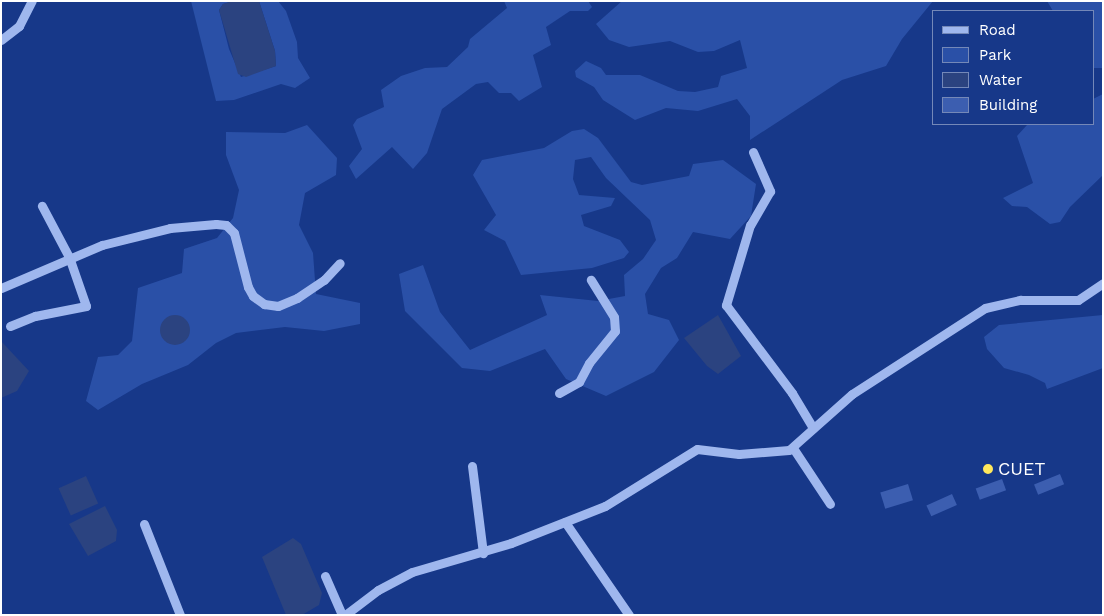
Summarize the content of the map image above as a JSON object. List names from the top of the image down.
{
  "places": ["CUET"],
  "legend": [
    "Road",
    "Park",
    "Water",
    "Building"
  ]
}
